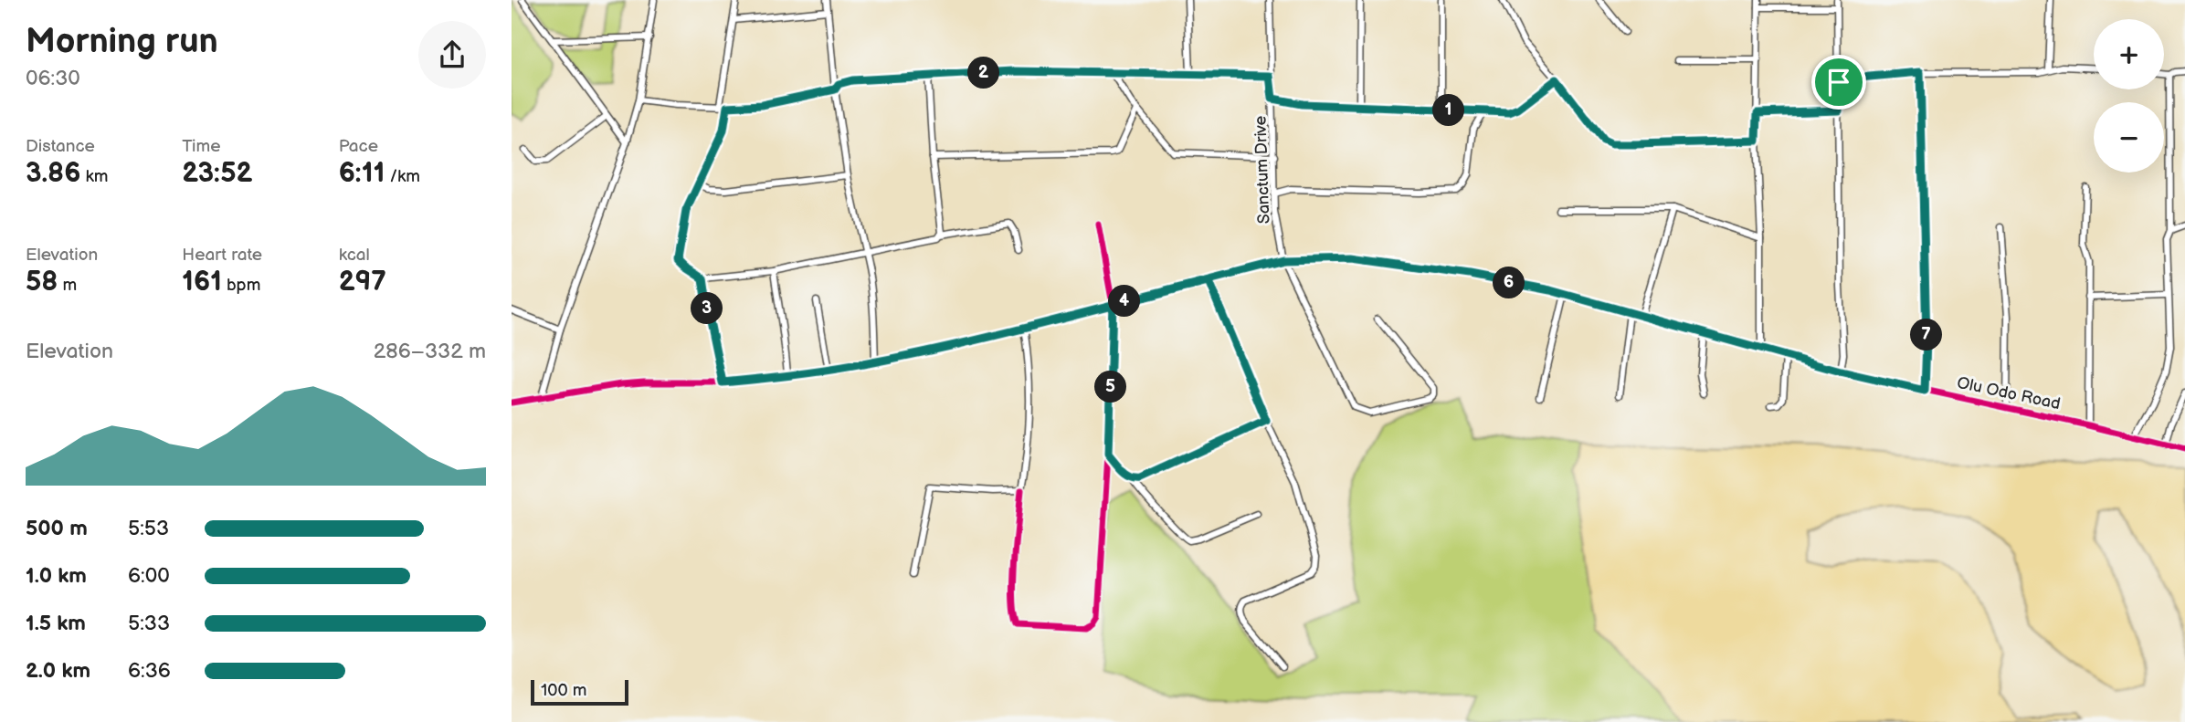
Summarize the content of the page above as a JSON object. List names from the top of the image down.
{
  "streets": {
    "street": ["Sanctum Drive", "Olu Odo Road"]
  },
  "crossings": [
    ["Sanctum Drive", "Olu Odo Road"]
  ],
  "scale_bar": "100 m",
  "page": {
    "heading": ["Morning run", "06:30"],
    "map_buttons": ["+", "−"],
    "pins": [
      "2",
      "1",
      "6",
      "4",
      "3",
      "7",
      "5"
    ],
    "stats": [
      ["Distance", "3.86 km"],
      ["Time", "23:52"],
      ["Pace", "6:11 /km"],
      ["Elevation", "58 m"],
      ["Heart rate", "161 bpm"],
      ["kcal", "297"]
    ],
    "chart": ["Elevation", "286–332 m"],
    "list": [
      {
        "name": "500 m",
        "note": "5:53"
      },
      {
        "name": "1.0 km",
        "note": "6:00"
      },
      {
        "name": "1.5 km",
        "note": "5:33"
      },
      {
        "name": "2.0 km",
        "note": "6:36"
      }
    ],
    "scale": "100 m"
  }
}
